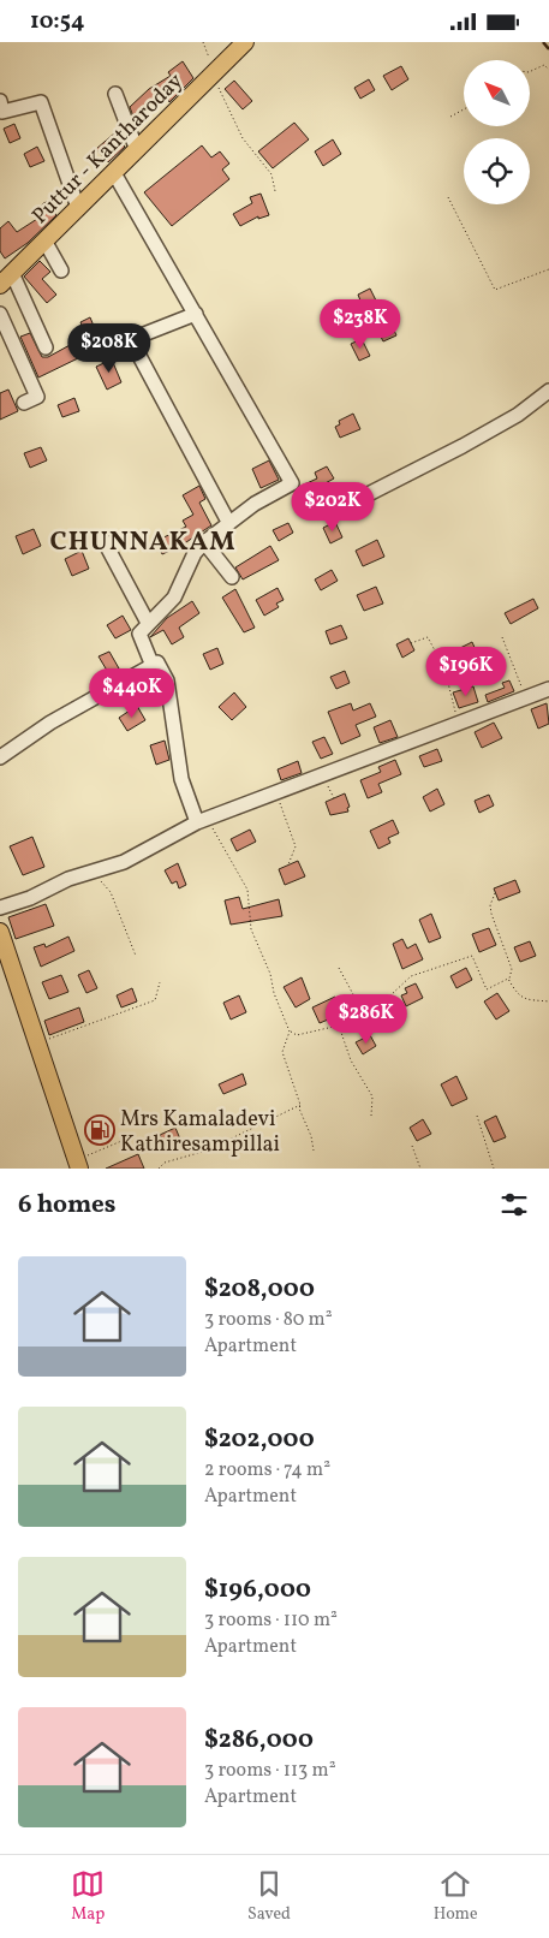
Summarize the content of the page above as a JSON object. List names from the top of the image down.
{
  "streets": {
    "main road": ["Puttur - Kantharoday"]
  },
  "districts": ["CHUNNAKAM"],
  "places": {
    "fuel station": ["Mrs Kamaladevi Kathiresampillai"]
  },
  "north": "top left",
  "page": {
    "status": "10:54",
    "price": [
      "$238K",
      "$208K",
      "$202K",
      "$196K",
      "$440K",
      "$286K"
    ],
    "heading": "6 homes",
    "list": [
      {
        "name": "$208,000",
        "note": "3 rooms · 80 m² · Apartment"
      },
      {
        "name": "$202,000",
        "note": "2 rooms · 74 m² · Apartment"
      },
      {
        "name": "$196,000",
        "note": "3 rooms · 110 m² · Apartment"
      },
      {
        "name": "$286,000",
        "note": "3 rooms · 113 m² · Apartment"
      }
    ],
    "tabs": ["Map", "Saved", "Home"]
  }
}
